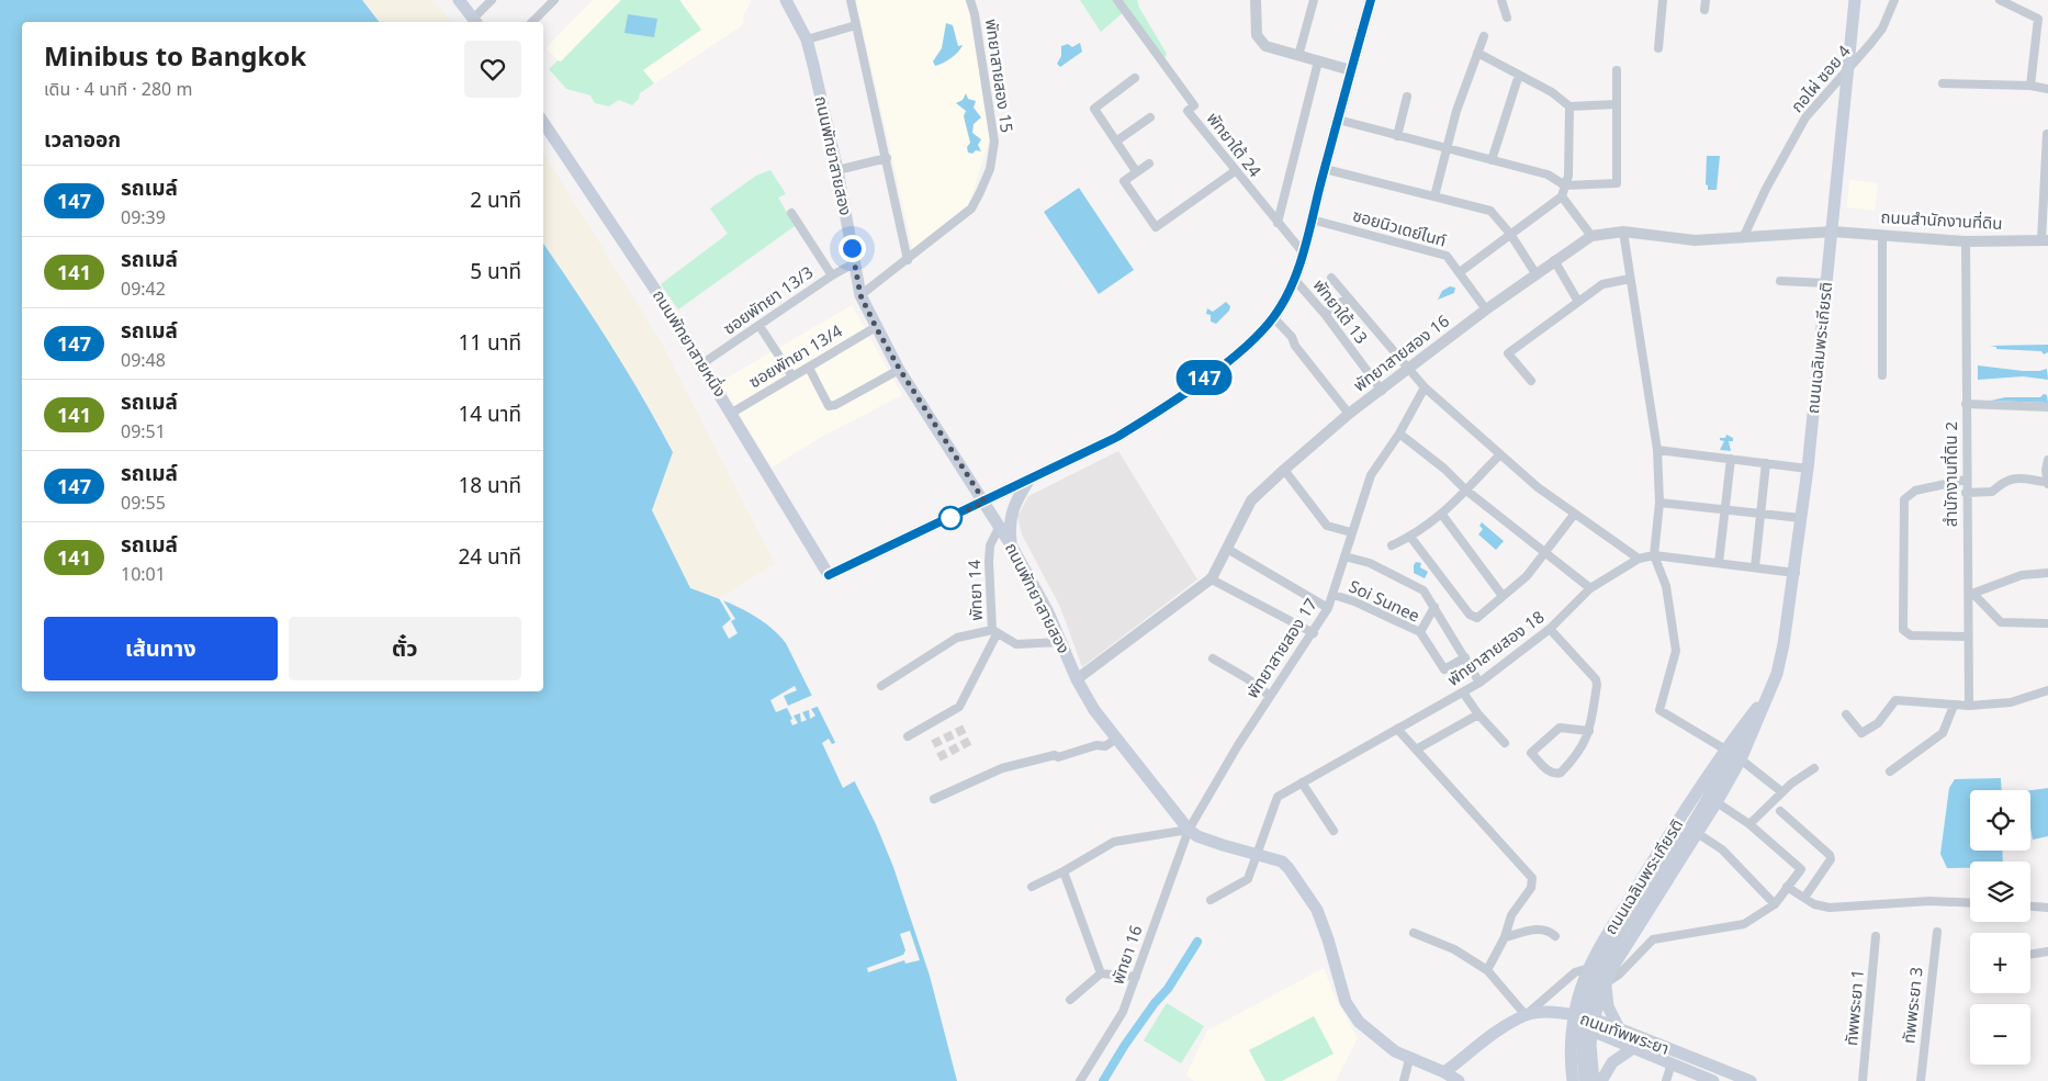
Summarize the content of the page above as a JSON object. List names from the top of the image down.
{
  "streets": {
    "main road": [
      "ถนนพัทยาสายสอง",
      "ถนนพัทยาสายหนึ่ง",
      "ถนนเฉลิมพระเกียรติ",
      "ถนนทัพพระยา"
    ],
    "street": [
      "พัทยาสายสอง 15",
      "กอไผ่ ซอย 4",
      "พัทยาใต้ 24",
      "ถนนสำนักงานที่ดิน",
      "ซอยนิวเดย์ไนท์",
      "ซอยพัทยา 13/3",
      "พัทยาใต้ 13",
      "พัทยาสายสอง 16",
      "ซอยพัทยา 13/4",
      "สำนักงานที่ดิน 2",
      "พัทยา 14",
      "Soi Sunee",
      "พัทยาสายสอง 17",
      "พัทยาสายสอง 18",
      "พัทยา 16",
      "ทัพพระยา 3",
      "ทัพพระยา 1"
    ]
  },
  "crossings": [
    ["พัทยาสายสอง 15", "ถนนพัทยาสายสอง"],
    ["กอไผ่ ซอย 4", "ถนนเฉลิมพระเกียรติ"],
    ["กอไผ่ ซอย 4", "พัทยาสายสอง 16"],
    ["ถนนพัทยาสายสอง", "ซอยพัทยา 13/3"],
    ["ถนนพัทยาสายสอง", "ถนนพัทยาสายหนึ่ง"],
    ["ถนนพัทยาสายสอง", "พัทยาสายสอง 16"],
    ["ถนนพัทยาสายสอง", "ซอยพัทยา 13/4"],
    ["ถนนพัทยาสายสอง", "พัทยา 14"],
    ["ถนนพัทยาสายสอง", "พัทยาสายสอง 17"],
    ["ถนนพัทยาสายสอง", "พัทยาสายสอง 18"],
    ["ถนนพัทยาสายสอง", "พัทยา 16"],
    ["ถนนสำนักงานที่ดิน", "ถนนเฉลิมพระเกียรติ"],
    ["ถนนสำนักงานที่ดิน", "พัทยาสายสอง 16"],
    ["ถนนสำนักงานที่ดิน", "สำนักงานที่ดิน 2"],
    ["ซอยนิวเดย์ไนท์", "พัทยาสายสอง 16"],
    ["ซอยพัทยา 13/3", "ถนนพัทยาสายหนึ่ง"],
    ["พัทยาใต้ 13", "พัทยาสายสอง 16"],
    ["ถนนพัทยาสายหนึ่ง", "ซอยพัทยา 13/4"],
    ["ถนนเฉลิมพระเกียรติ", "พัทยาสายสอง 16"],
    ["ถนนเฉลิมพระเกียรติ", "พัทยาสายสอง 18"],
    ["ถนนเฉลิมพระเกียรติ", "ถนนทัพพระยา"],
    ["Soi Sunee", "พัทยาสายสอง 17"],
    ["พัทยาสายสอง 17", "พัทยา 16"]
  ],
  "lines": ["bus line 147"],
  "page": {
    "on_map": "147",
    "heading": [
      ["Minibus to Bangkok", "เดิน · 4 นาที · 280 m"],
      "เวลาออก"
    ],
    "list": [
      {
        "mark": "147",
        "name": "รถเมล์",
        "note": "09:39",
        "value": "2 นาที"
      },
      {
        "mark": "141",
        "name": "รถเมล์",
        "note": "09:42",
        "value": "5 นาที"
      },
      {
        "mark": "147",
        "name": "รถเมล์",
        "note": "09:48",
        "value": "11 นาที"
      },
      {
        "mark": "141",
        "name": "รถเมล์",
        "note": "09:51",
        "value": "14 นาที"
      },
      {
        "mark": "147",
        "name": "รถเมล์",
        "note": "09:55",
        "value": "18 นาที"
      },
      {
        "mark": "141",
        "name": "รถเมล์",
        "note": "10:01",
        "value": "24 นาที"
      }
    ],
    "buttons": ["เส้นทาง", "ตั๋ว"],
    "map_buttons": ["+", "−"]
  }
}
